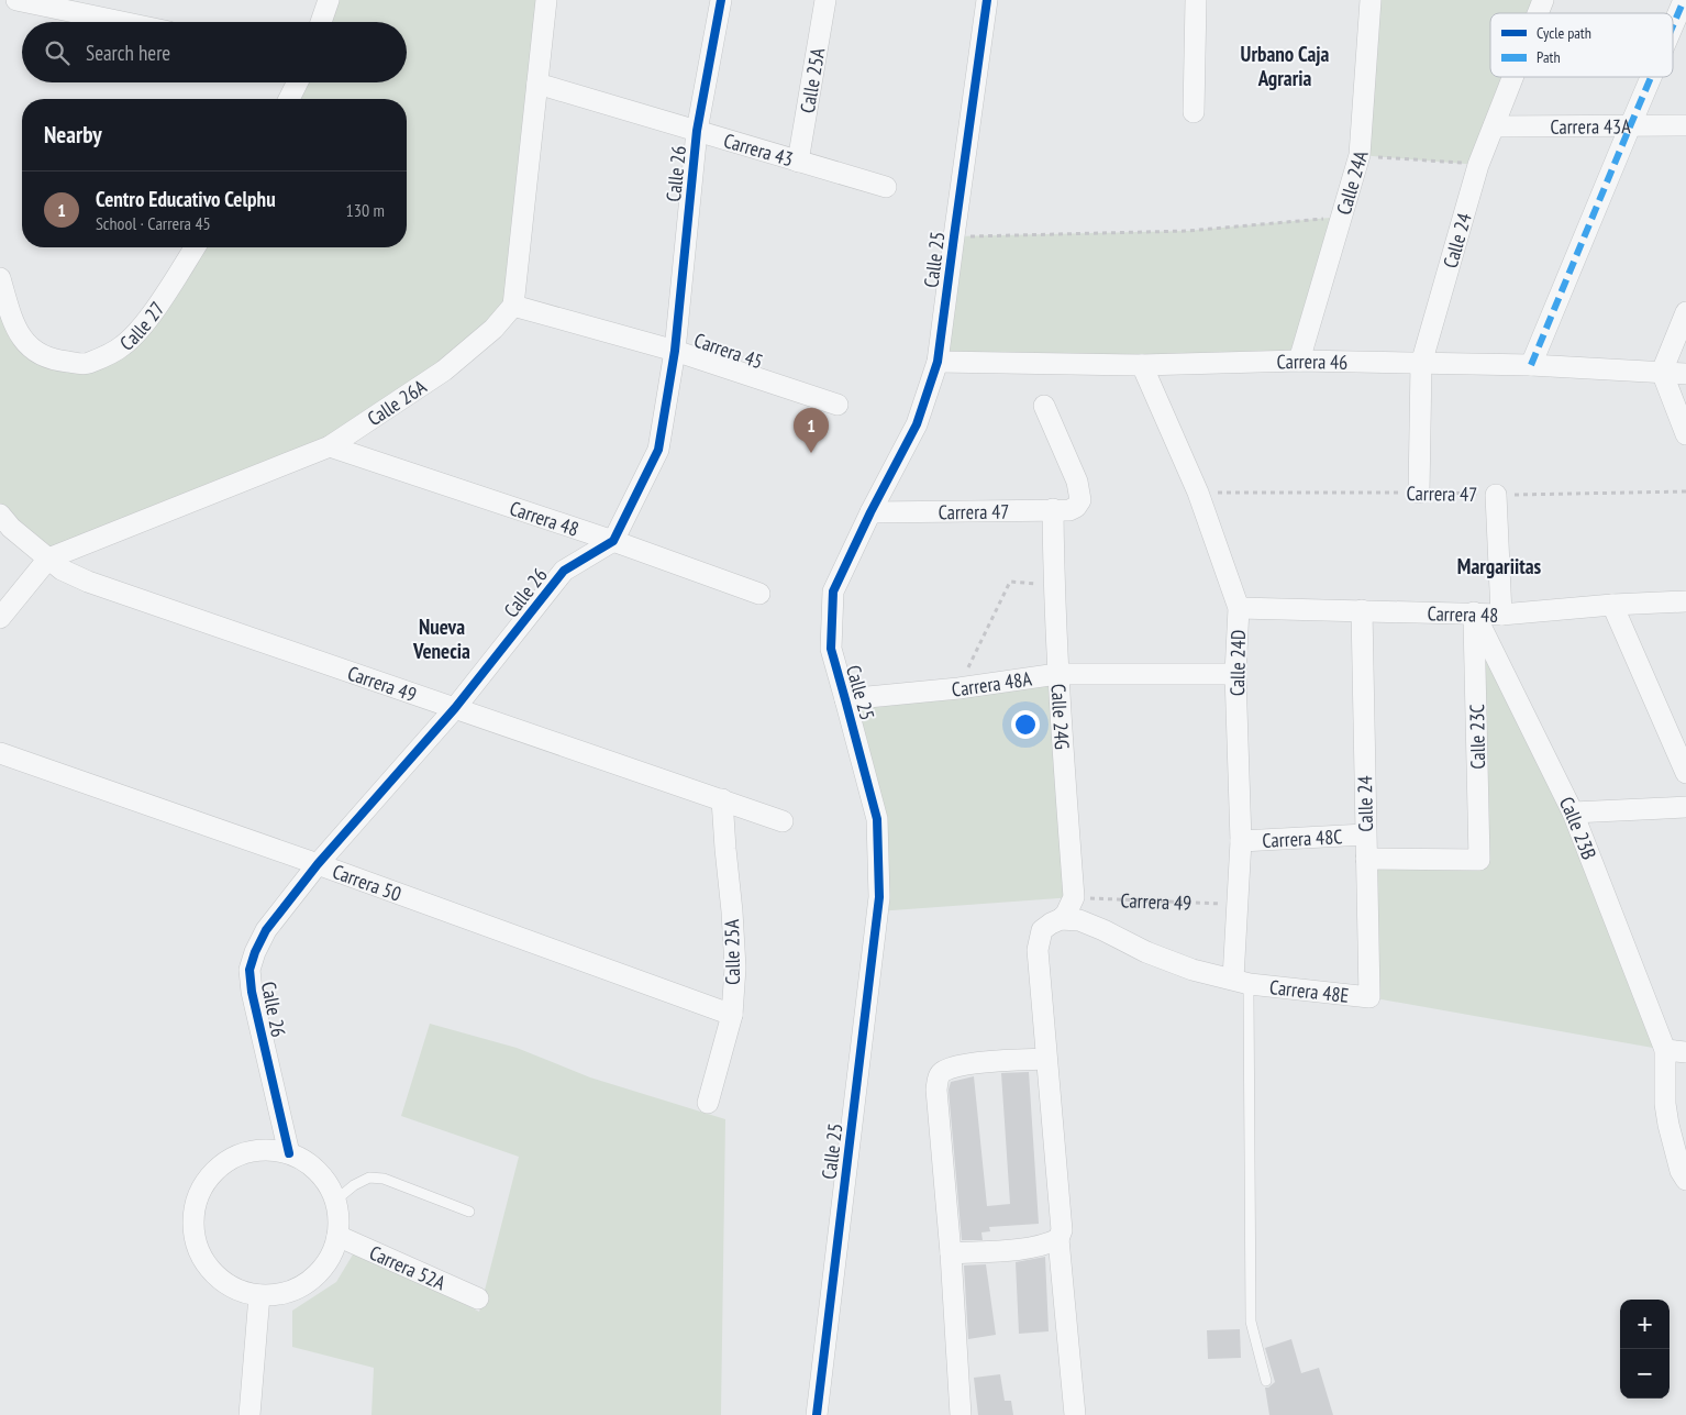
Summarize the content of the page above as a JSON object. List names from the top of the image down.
{
  "streets": {
    "street": [
      "Calle 25A",
      "Carrera 43A",
      "Carrera 43",
      "Calle 26",
      "Calle 24A",
      "Calle 24",
      "Calle 25",
      "Calle 27",
      "Carrera 45",
      "Carrera 46",
      "Calle 26A",
      "Carrera 47",
      "Carrera 48",
      "Calle 24D",
      "Carrera 48A",
      "Carrera 49",
      "Calle 24G",
      "Calle 23C",
      "Calle 23B",
      "Carrera 48C",
      "Carrera 50",
      "Carrera 48E",
      "Carrera 52A"
    ]
  },
  "crossings": [
    ["Calle 25A", "Carrera 43"],
    ["Calle 25A", "Carrera 49"],
    ["Calle 25A", "Carrera 50"],
    ["Carrera 43A", "Calle 24"],
    ["Carrera 43", "Calle 26"],
    ["Calle 26", "Carrera 45"],
    ["Calle 26", "Carrera 48"],
    ["Calle 26", "Carrera 49"],
    ["Calle 26", "Carrera 50"],
    ["Calle 26", "Carrera 52A"],
    ["Calle 24A", "Carrera 46"],
    ["Calle 24", "Carrera 46"],
    ["Calle 24", "Carrera 47"],
    ["Calle 24", "Carrera 48"],
    ["Calle 24", "Carrera 48C"],
    ["Calle 24", "Carrera 48E"],
    ["Calle 25", "Carrera 46"],
    ["Calle 25", "Carrera 47"],
    ["Calle 25", "Carrera 48A"],
    ["Carrera 45", "Calle 26A"],
    ["Carrera 46", "Calle 24D"],
    ["Calle 26A", "Carrera 48"],
    ["Calle 26A", "Carrera 49"],
    ["Carrera 47", "Calle 24D"],
    ["Carrera 47", "Calle 24G"],
    ["Carrera 48", "Calle 24D"],
    ["Carrera 48", "Calle 23C"],
    ["Carrera 48", "Calle 23B"],
    ["Calle 24D", "Carrera 48A"],
    ["Calle 24D", "Carrera 49"],
    ["Calle 24D", "Carrera 48C"],
    ["Calle 24D", "Carrera 48E"],
    ["Carrera 48A", "Calle 24G"],
    ["Carrera 49", "Calle 24G"],
    ["Calle 23C", "Calle 23B"],
    ["Calle 23C", "Carrera 48C"]
  ],
  "districts": ["Urbano Caja Agraria", "Margariitas", "Nueva Venecia"],
  "legend": ["Cycle path", "Path"],
  "page": {
    "search": "Search here",
    "heading": "Nearby",
    "list": [
      {
        "mark": "1",
        "name": "Centro Educativo Celphu",
        "note": "School · Carrera 45",
        "value": "130 m"
      }
    ],
    "pins": "1",
    "map_buttons": ["+", "−"]
  }
}
